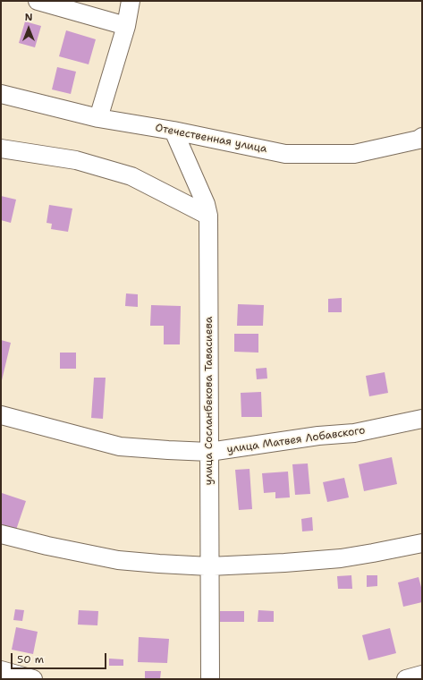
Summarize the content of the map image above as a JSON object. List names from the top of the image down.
{
  "streets": {
    "street": ["Отечественная улица", "улица Сосланбекова Тавасиева", "улица Матвея Лобавского"]
  },
  "crossings": [
    ["Отечественная улица", "улица Сосланбекова Тавасиева"],
    ["улица Сосланбекова Тавасиева", "улица Матвея Лобавского"]
  ],
  "scale_bar": "50 m",
  "north": "top"
}
